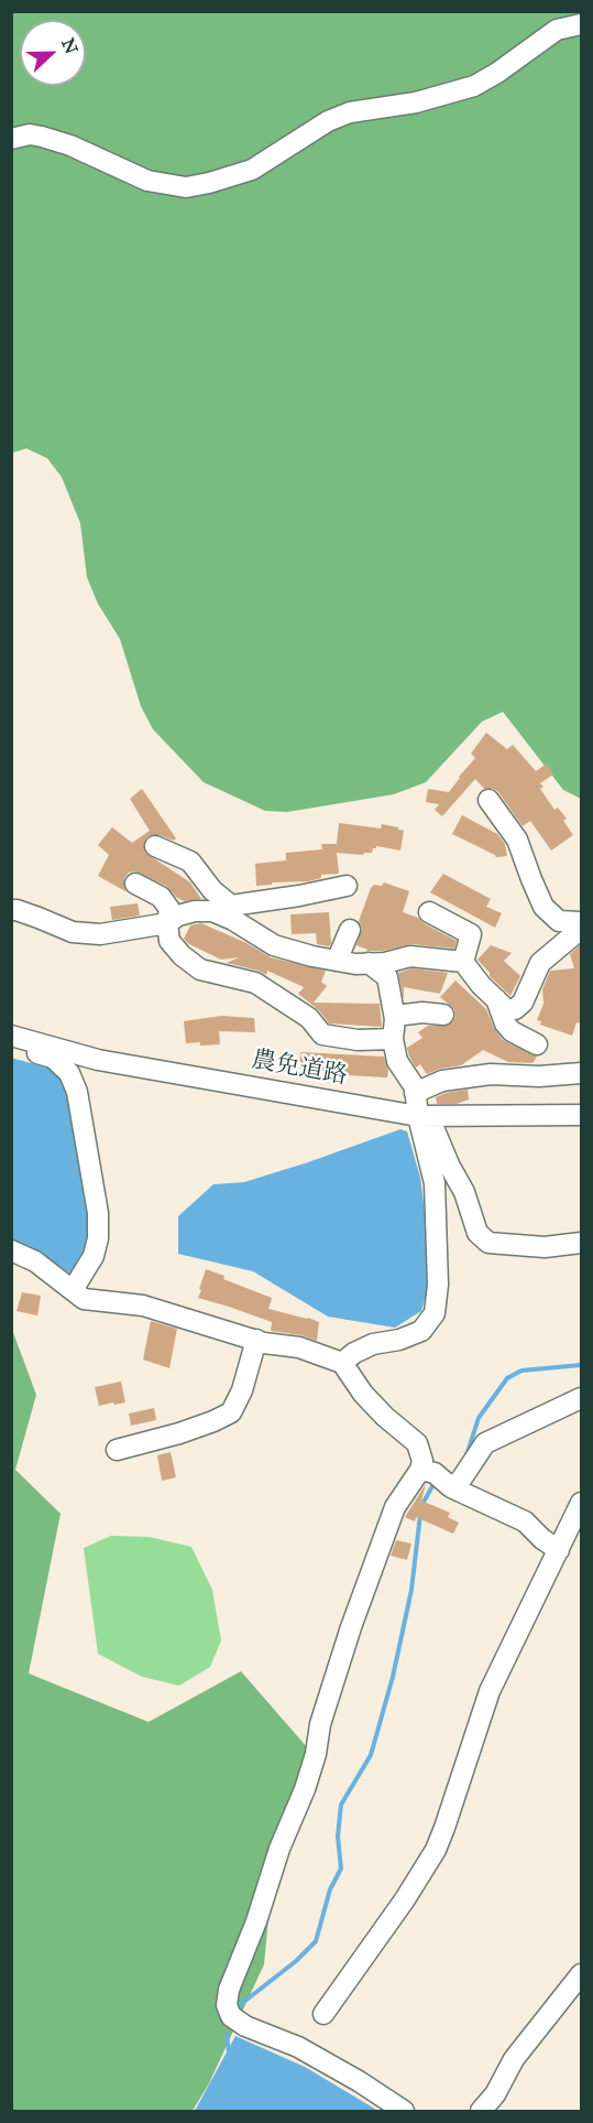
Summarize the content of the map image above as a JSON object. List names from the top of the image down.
{
  "streets": {
    "street": ["農免道路"]
  },
  "north": "right"
}
